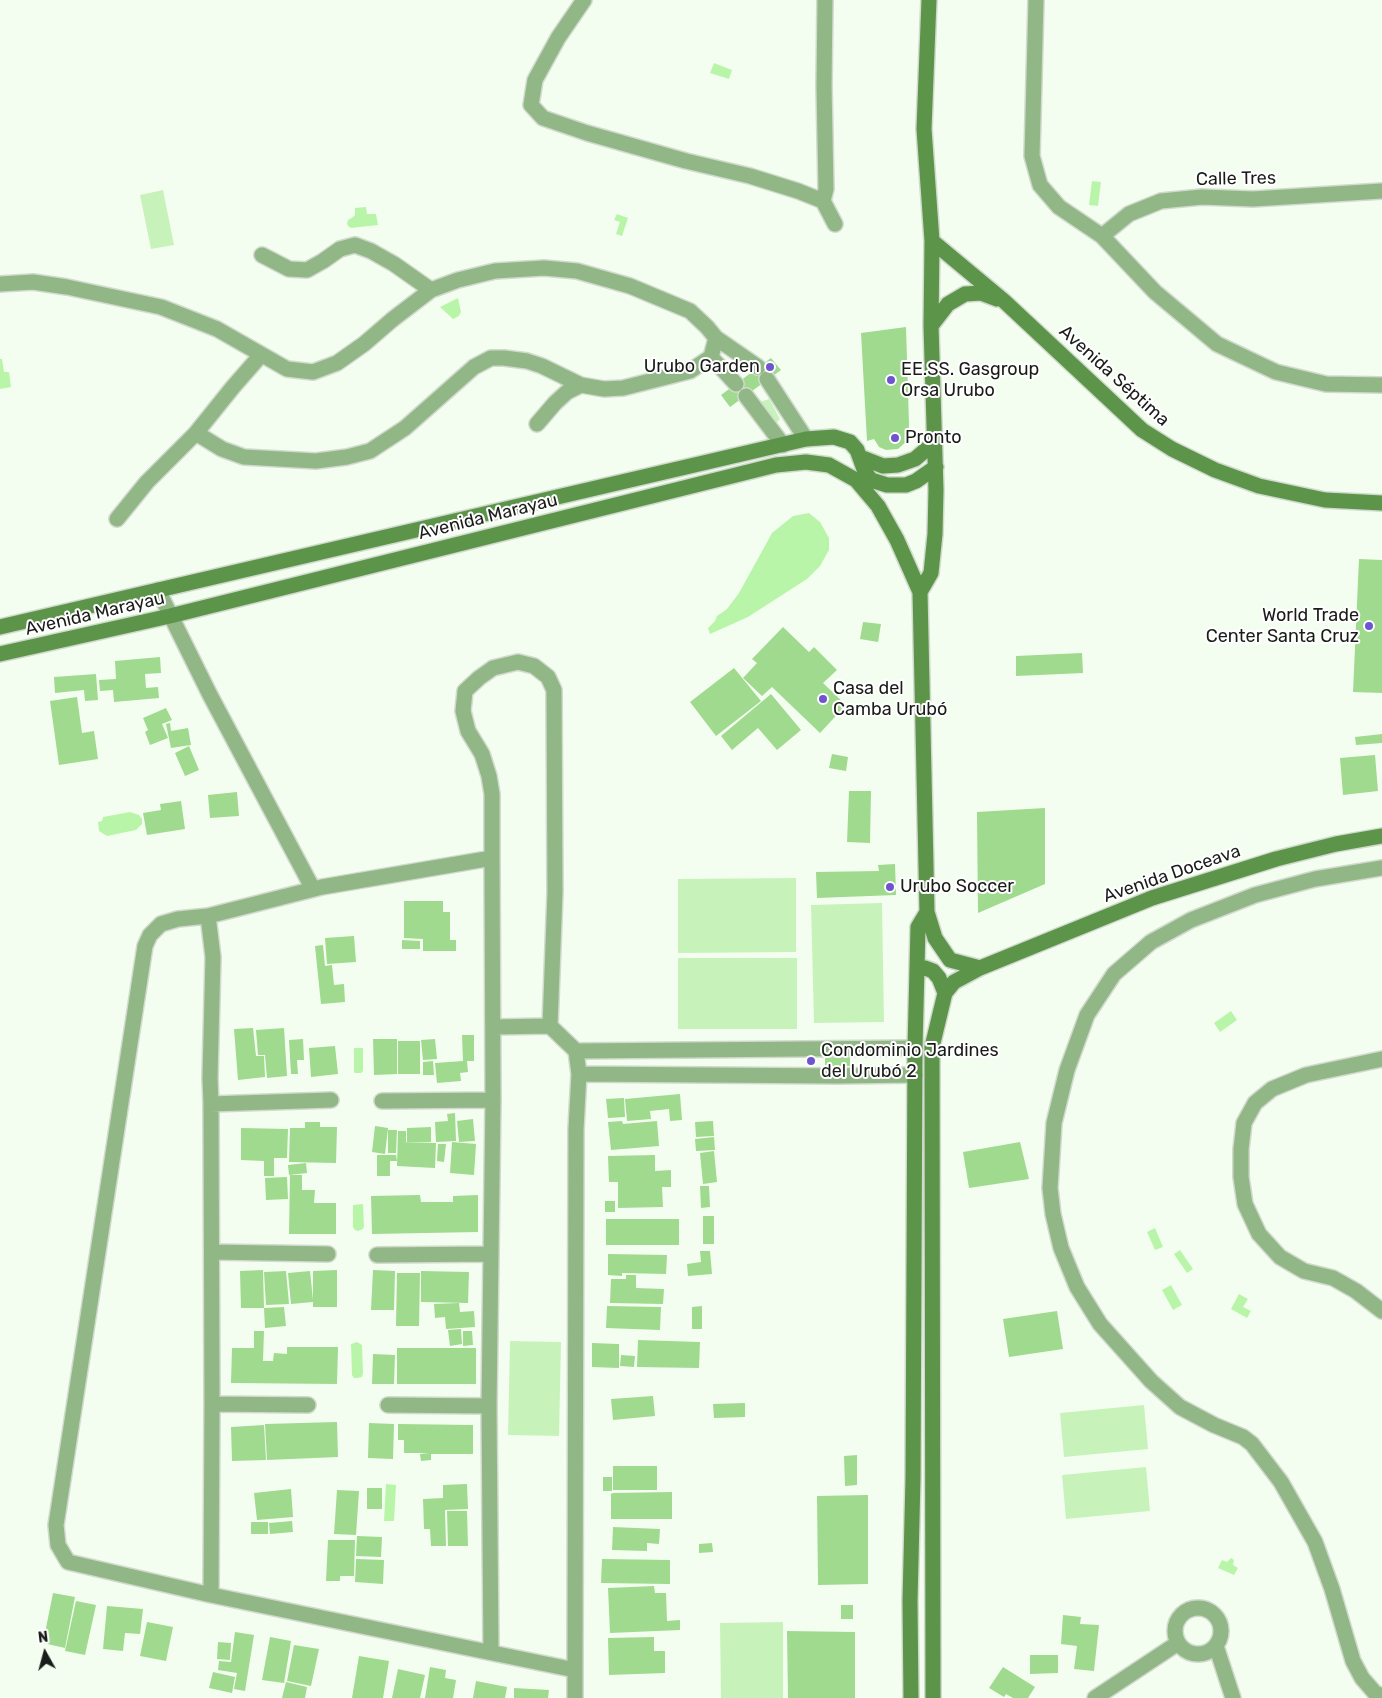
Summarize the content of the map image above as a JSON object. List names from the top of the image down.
{
  "streets": {
    "main road": ["Avenida Séptima", "Avenida Marayau", "Avenida Doceava"],
    "street": ["Calle Tres"]
  },
  "places": [
    "Urubo Garden",
    "EE.SS. Gasgroup Orsa Urubo",
    "Pronto",
    "World Trade Center Santa Cruz",
    "Casa del Camba Urubó",
    "Urubo Soccer",
    "Condominio Jardines del Urubó 2"
  ],
  "north": "top"
}
